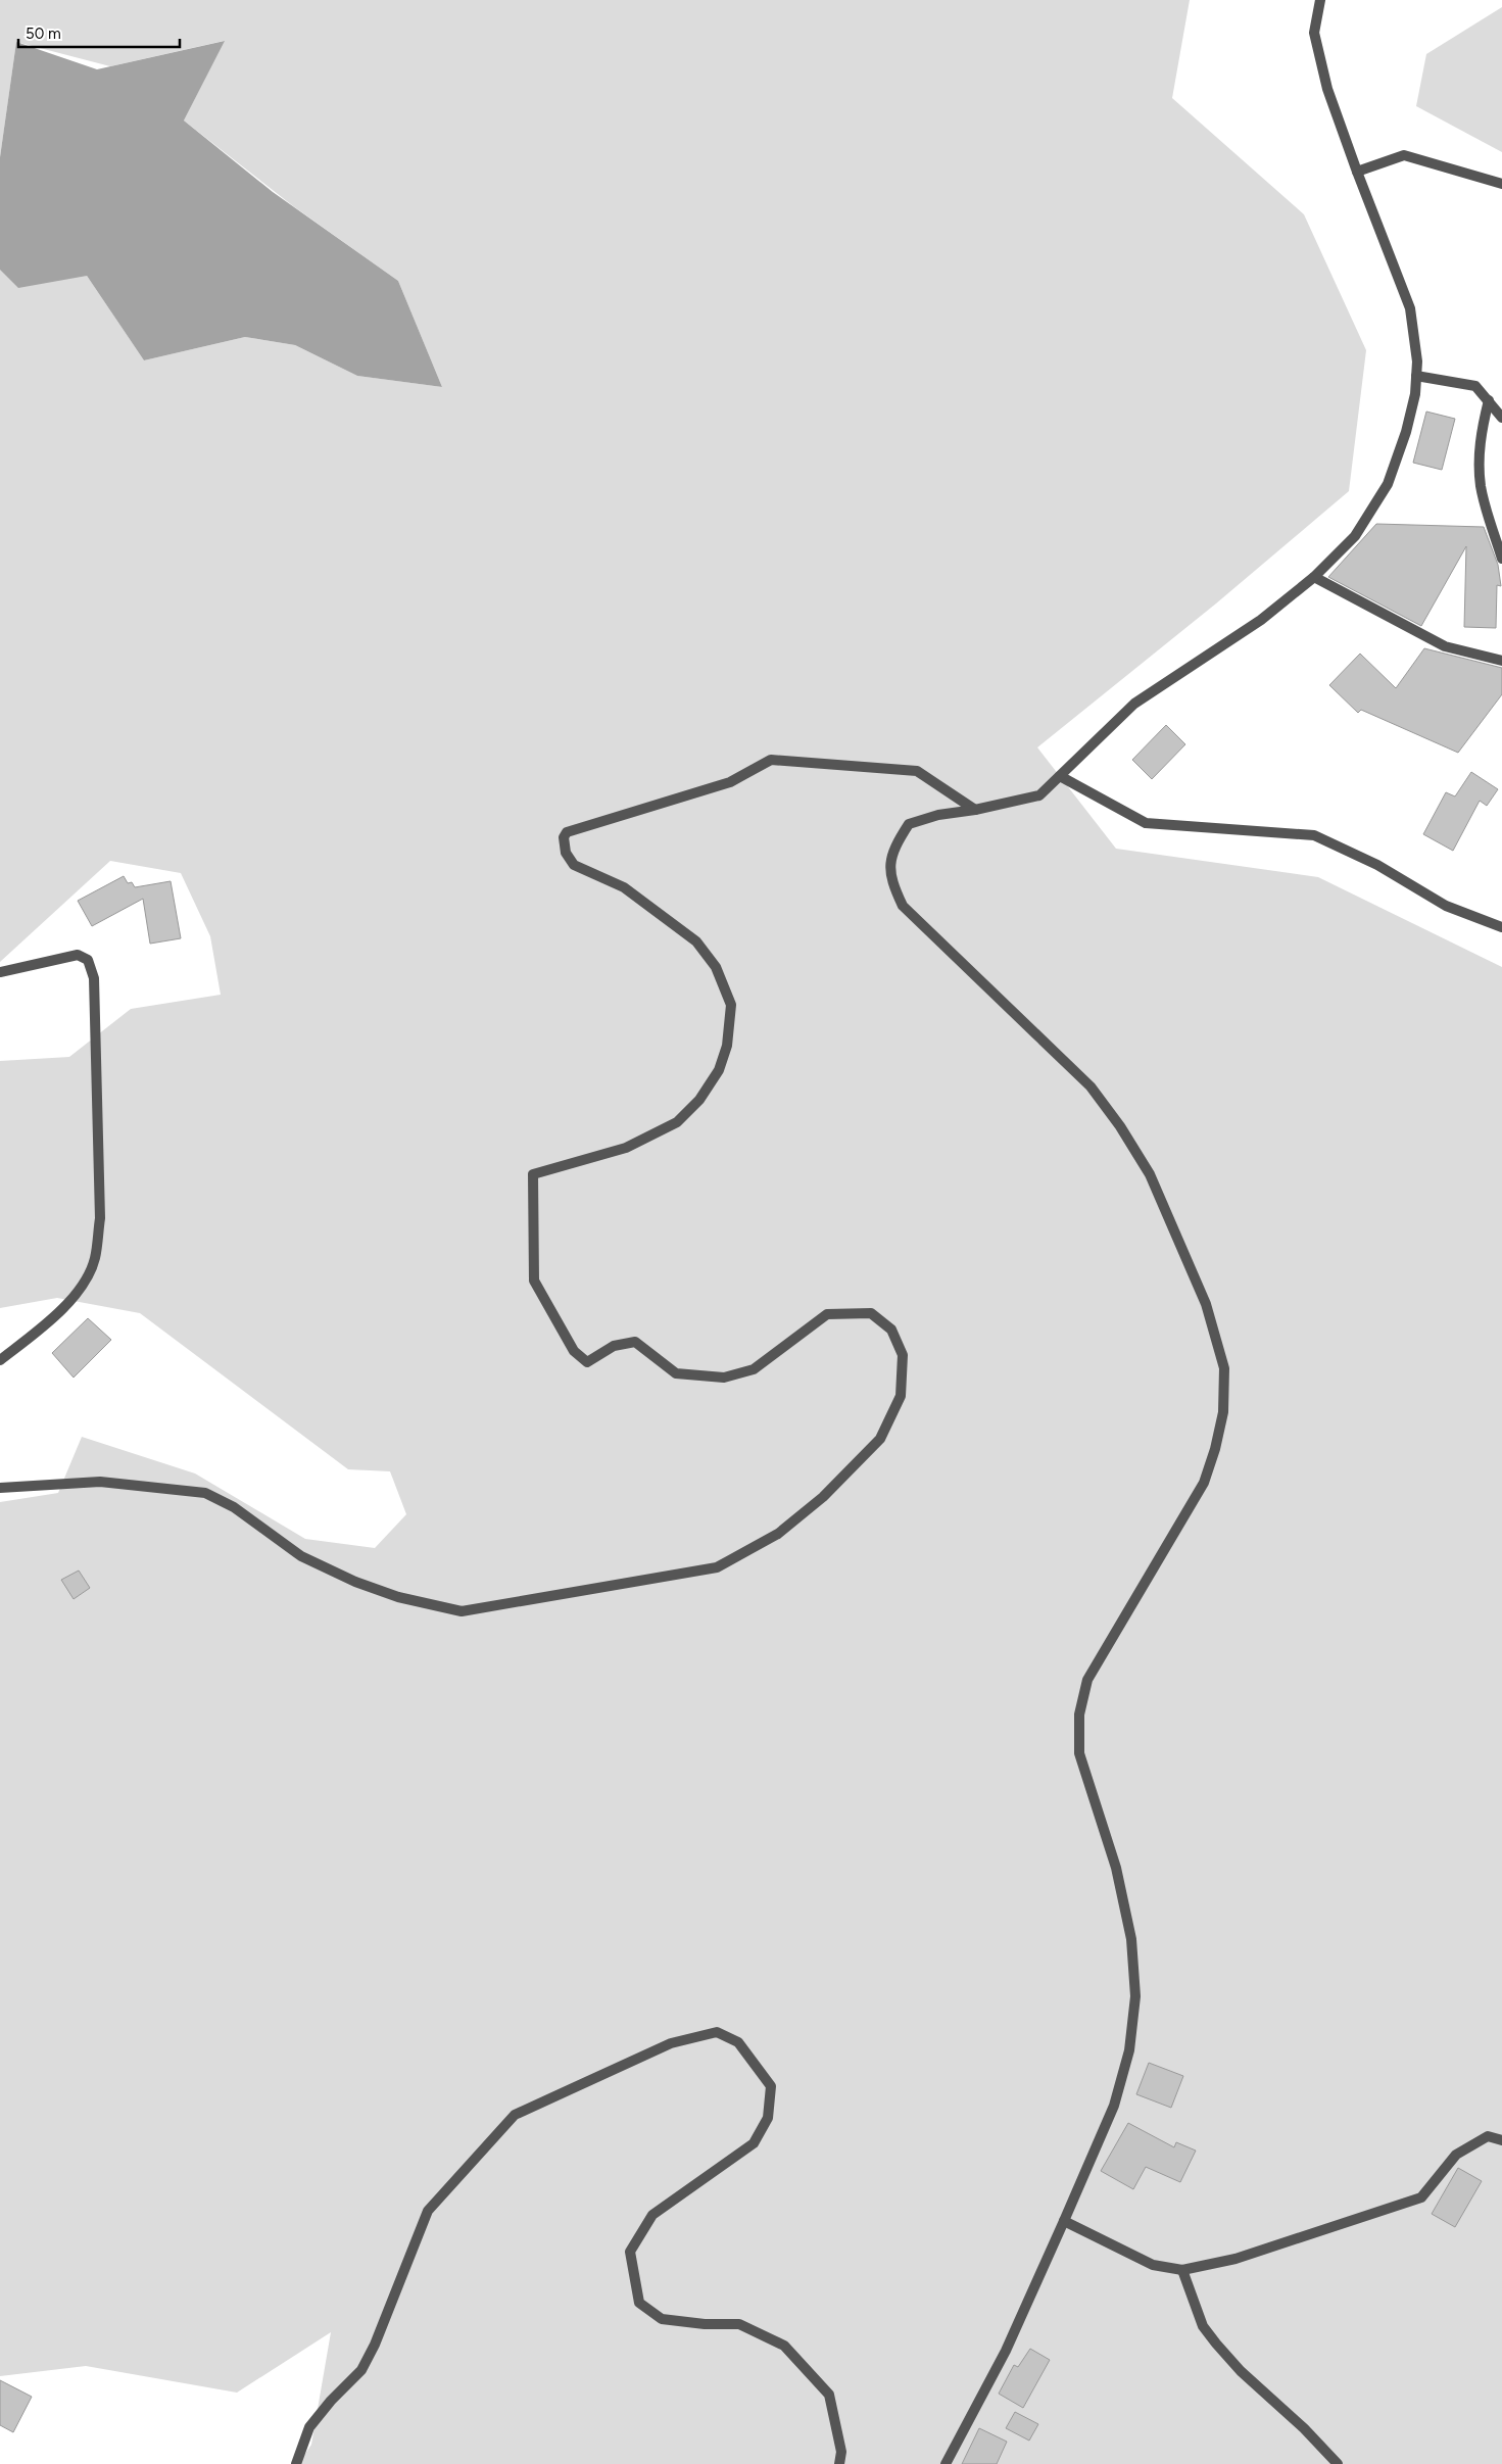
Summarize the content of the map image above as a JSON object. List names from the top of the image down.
{
  "scale_bar": "50 m"
}
